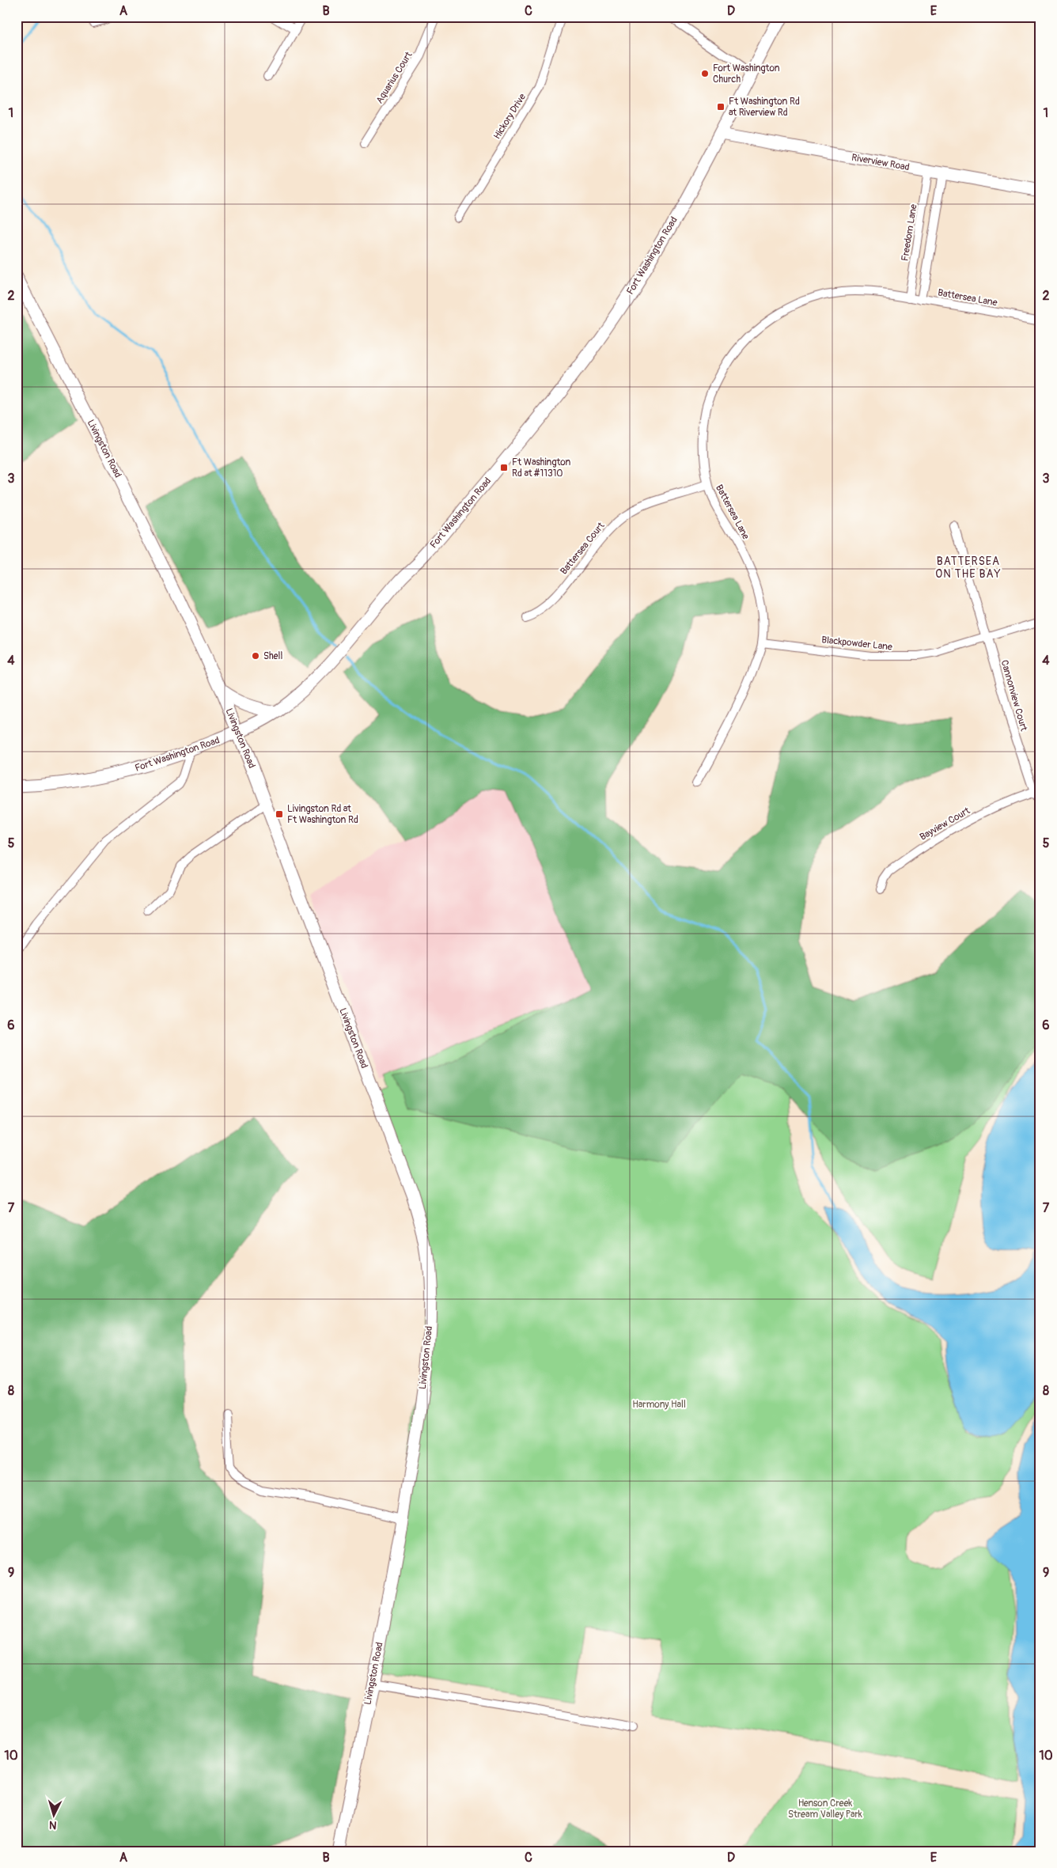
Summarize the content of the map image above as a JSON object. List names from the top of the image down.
{
  "streets": {
    "main road": ["Riverview Road", "Fort Washington Road", "Livingston Road"],
    "street": [
      "Aquarius Court",
      "Hickory Drive",
      "Freedom Lane",
      "Battersea Lane",
      "Battersea Court",
      "Blackpowder Lane",
      "Cannonview Court",
      "Bayview Court"
    ]
  },
  "crossings": [
    ["Riverview Road", "Freedom Lane"],
    ["Riverview Road", "Fort Washington Road"],
    ["Freedom Lane", "Battersea Lane"],
    ["Fort Washington Road", "Livingston Road"],
    ["Battersea Lane", "Battersea Court"],
    ["Battersea Lane", "Blackpowder Lane"],
    ["Blackpowder Lane", "Cannonview Court"],
    ["Cannonview Court", "Bayview Court"]
  ],
  "districts": ["BATTERSEA ON THE BAY"],
  "parks": ["Harmony Hall", "Henson Creek Stream Valley Park"],
  "places": {
    "other": ["Fort Washington Church", "Shell"],
    "transit": ["Ft Washington Rd at Riverview Rd", "Ft Washington Rd at #11310", "Livingston Rd at Ft Washington Rd"]
  },
  "north": "bottom",
  "grid": {
    "columns": [
      "A",
      "B",
      "C",
      "D",
      "E"
    ],
    "rows": [
      "1",
      "2",
      "3",
      "4",
      "5",
      "6",
      "7",
      "8",
      "9",
      "10"
    ]
  }
}
